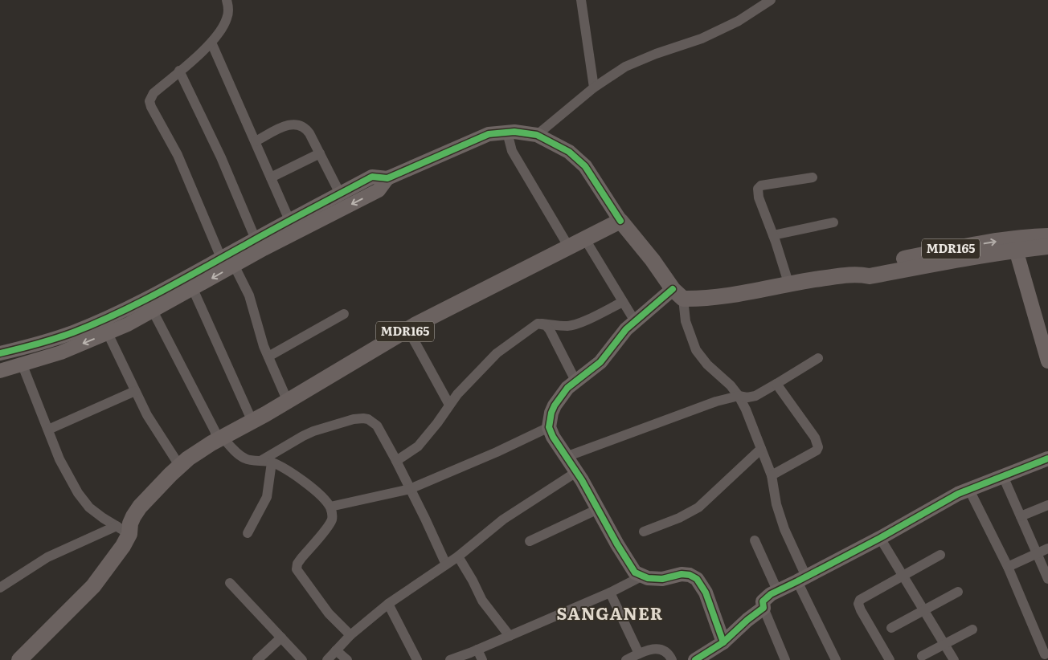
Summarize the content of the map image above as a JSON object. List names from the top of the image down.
{
  "streets": {
    "main road": ["MDR165"]
  },
  "districts": ["SANGANER"]
}
